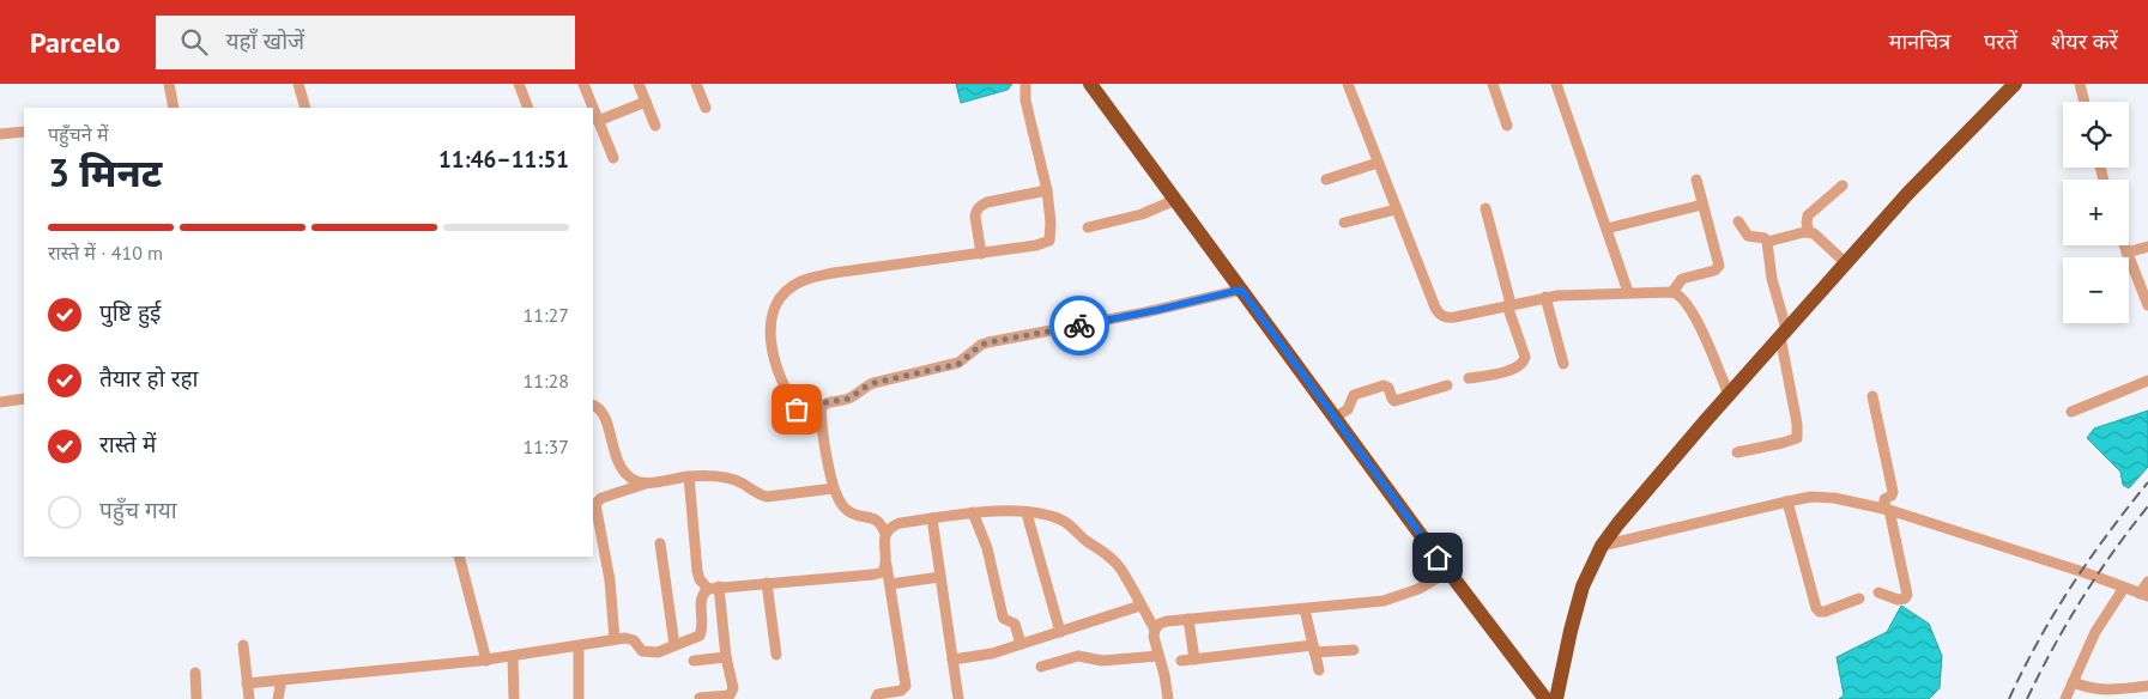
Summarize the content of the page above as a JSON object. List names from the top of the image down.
{
  "page": {
    "header": "Parcelo",
    "search": "यहाँ खोजें",
    "nav": ["मानचित्र", "परतें", "शेयर करें"],
    "map_buttons": ["+", "−"],
    "heading": ["3 मिनट", "पहुँचने में", "11:46–11:51"],
    "bar": "रास्ते में · 410 m",
    "list": [
      ["पुष्टि हुई", "11:27"],
      ["तैयार हो रहा", "11:28"],
      ["रास्ते में", "11:37"],
      "पहुँच गया"
    ]
  }
}
